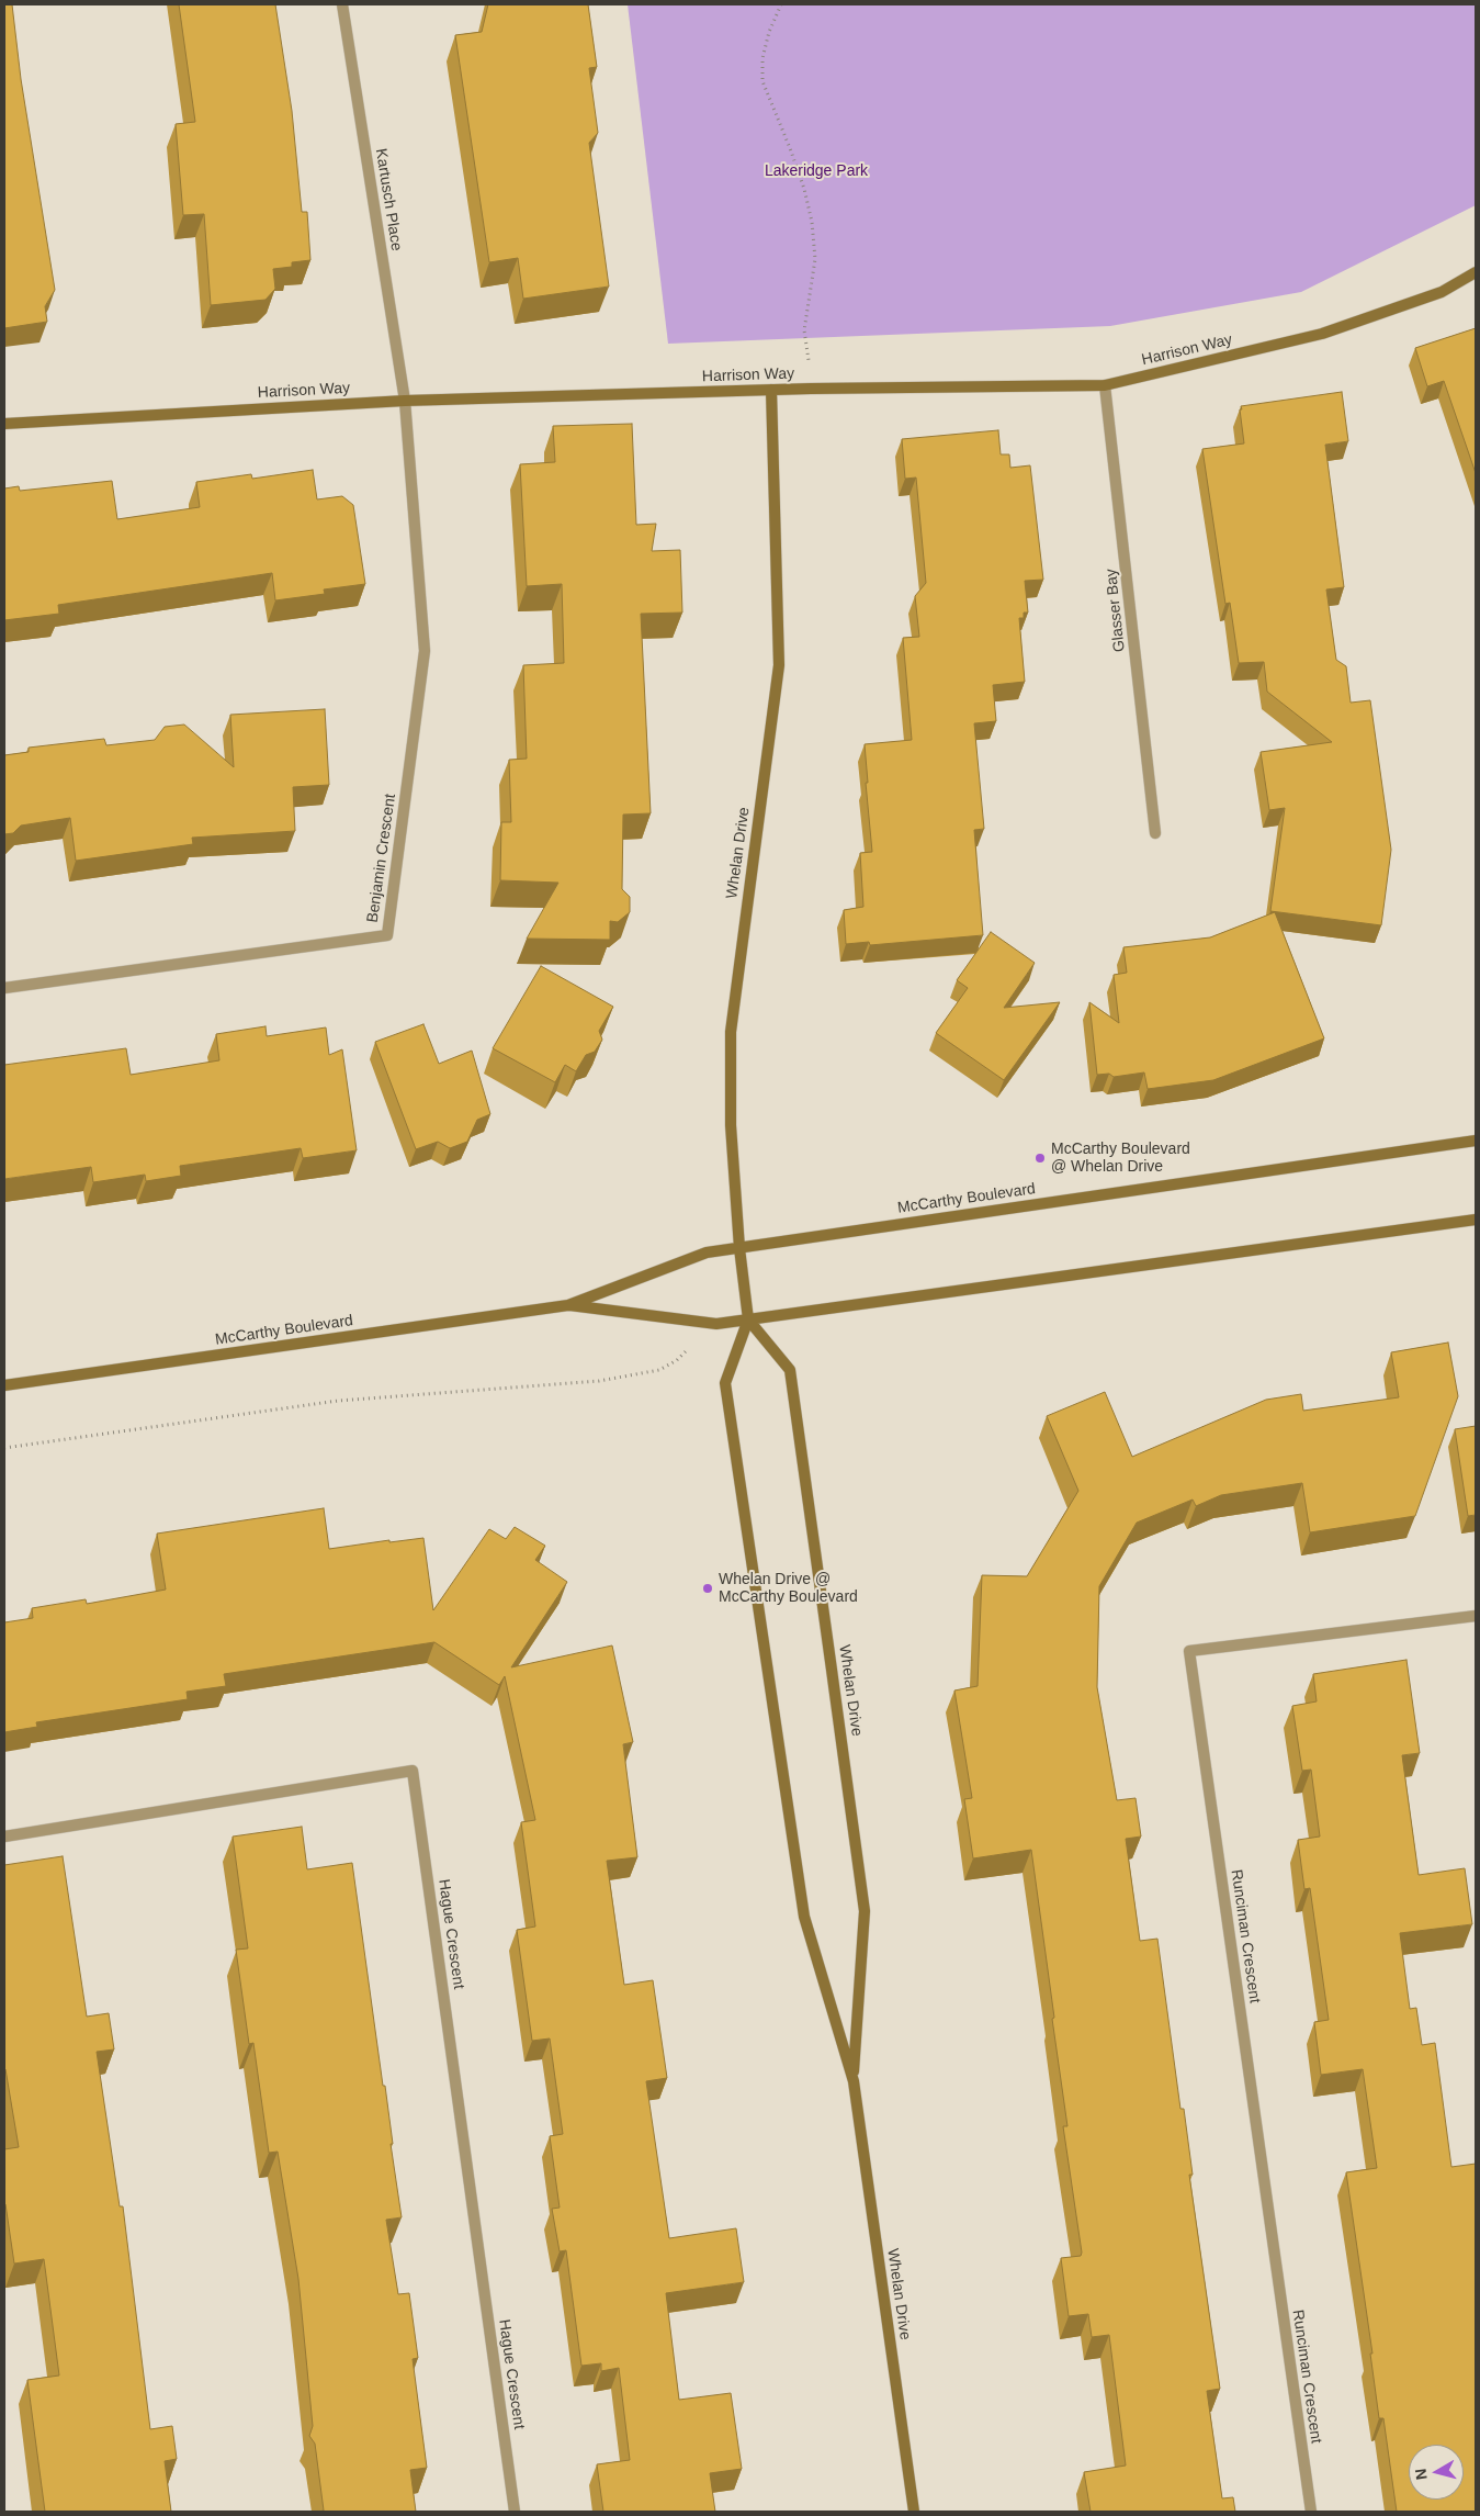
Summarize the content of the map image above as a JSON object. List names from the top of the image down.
{
  "streets": {
    "street": [
      "Kartusch Place",
      "Harrison Way",
      "Glasser Bay",
      "Whelan Drive",
      "Benjamin Crescent",
      "McCarthy Boulevard",
      "Hague Crescent",
      "Runciman Crescent"
    ]
  },
  "crossings": [
    ["Kartusch Place", "Harrison Way"],
    ["Kartusch Place", "Benjamin Crescent"],
    ["Harrison Way", "Glasser Bay"],
    ["Harrison Way", "Whelan Drive"],
    ["Harrison Way", "Benjamin Crescent"],
    ["Whelan Drive", "McCarthy Boulevard"]
  ],
  "parks": ["Lakeridge Park"],
  "places": ["McCarthy Boulevard @ Whelan Drive", "Whelan Drive @ McCarthy Boulevard"],
  "north": "left"
}
